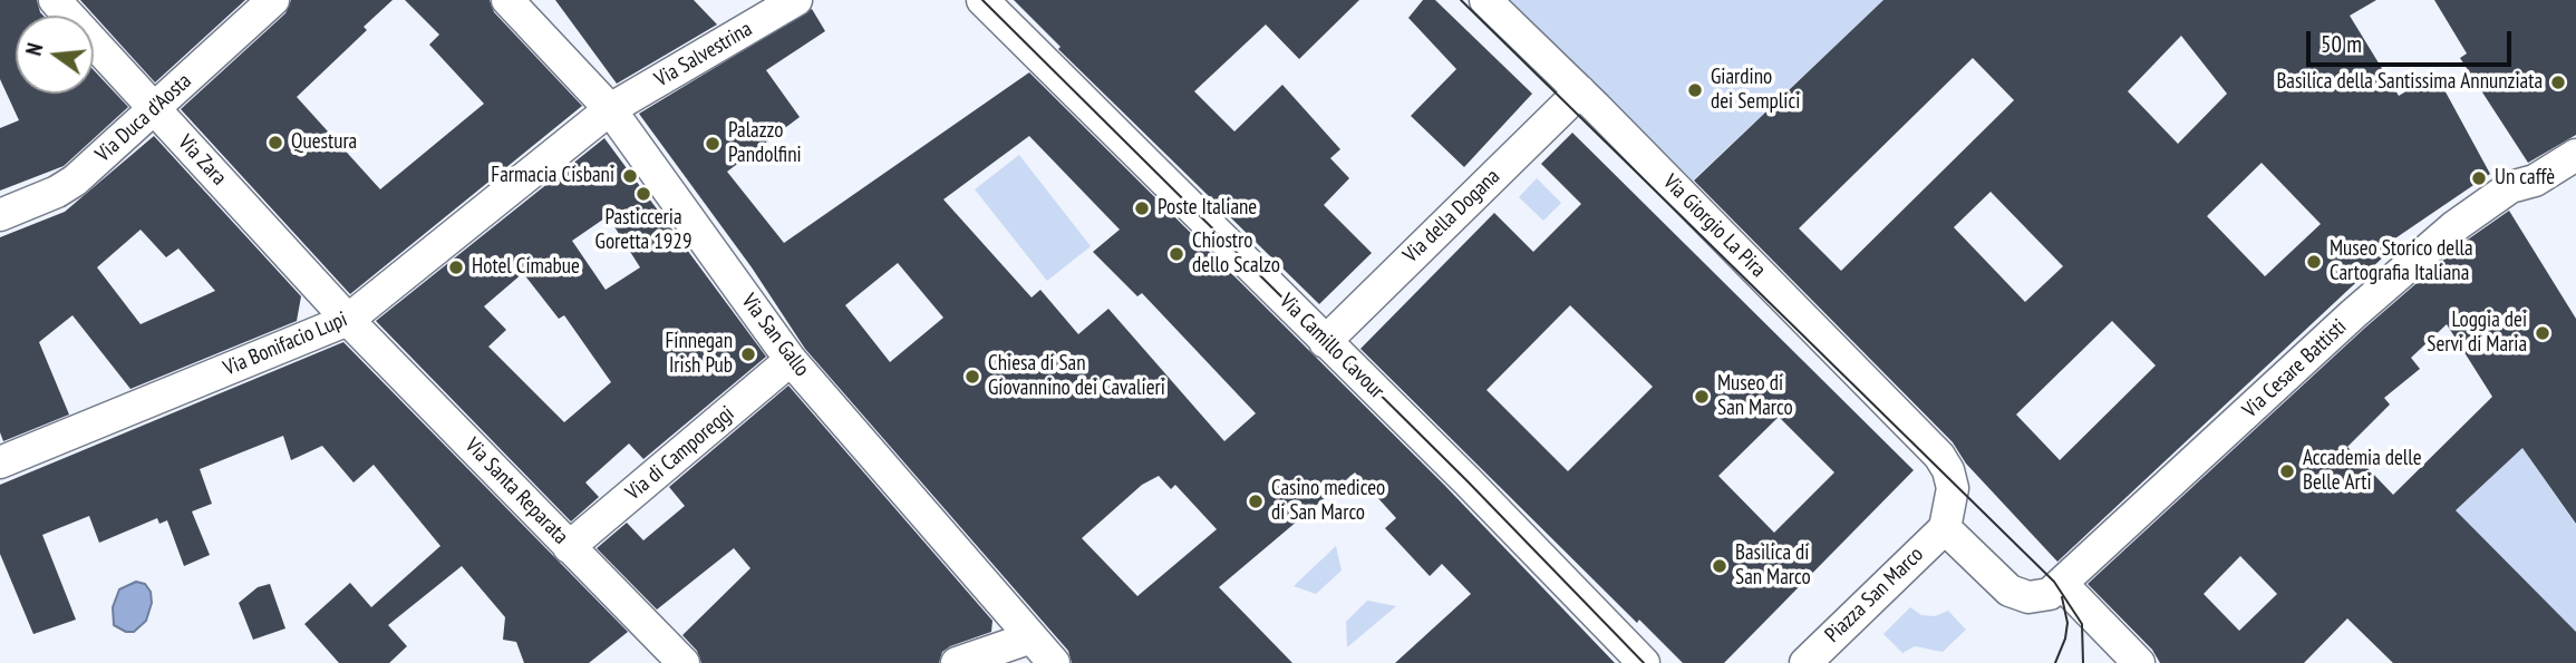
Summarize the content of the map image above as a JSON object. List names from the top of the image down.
{
  "streets": {
    "street": [
      "Via Salvestrina",
      "Via Duca d'Aosta",
      "Via Zara",
      "Via della Dogana",
      "Via Giorgio La Pira",
      "Via San Gallo",
      "Via Bonifacio Lupi",
      "Via Camillo Cavour",
      "Via Cesare Battisti",
      "Via di Camporeggi",
      "Via Santa Reparata",
      "Piazza San Marco"
    ]
  },
  "crossings": [
    ["Via Salvestrina", "Via San Gallo"],
    ["Via Salvestrina", "Via Bonifacio Lupi"],
    ["Via Duca d'Aosta", "Via Zara"],
    ["Via Zara", "Via Bonifacio Lupi"],
    ["Via Zara", "Via Santa Reparata"],
    ["Via della Dogana", "Via Giorgio La Pira"],
    ["Via della Dogana", "Via Camillo Cavour"],
    ["Via Giorgio La Pira", "Piazza San Marco"],
    ["Via San Gallo", "Via Bonifacio Lupi"],
    ["Via San Gallo", "Via di Camporeggi"],
    ["Via Bonifacio Lupi", "Via Santa Reparata"],
    ["Via di Camporeggi", "Via Santa Reparata"]
  ],
  "places": [
    "Basilica della Santissima Annunziata",
    "Giardino dei Semplici",
    "Questura",
    "Palazzo Pandolfini",
    "Farmacia Cisbani",
    "Un caffè",
    "Pasticceria Goretta 1929",
    "Poste Italiane",
    "Chiostro dello Scalzo",
    "Museo Storico della Cartografia Italiana",
    "Hotel Cimabue",
    "Loggia dei Servi di Maria",
    "Finnegan Irish Pub",
    "Chiesa di San Giovannino dei Cavalieri",
    "Museo di San Marco",
    "Accademia delle Belle Arti",
    "Casino mediceo di San Marco",
    "Basilica di San Marco"
  ],
  "scale_bar": "50 m",
  "north": "left"
}
